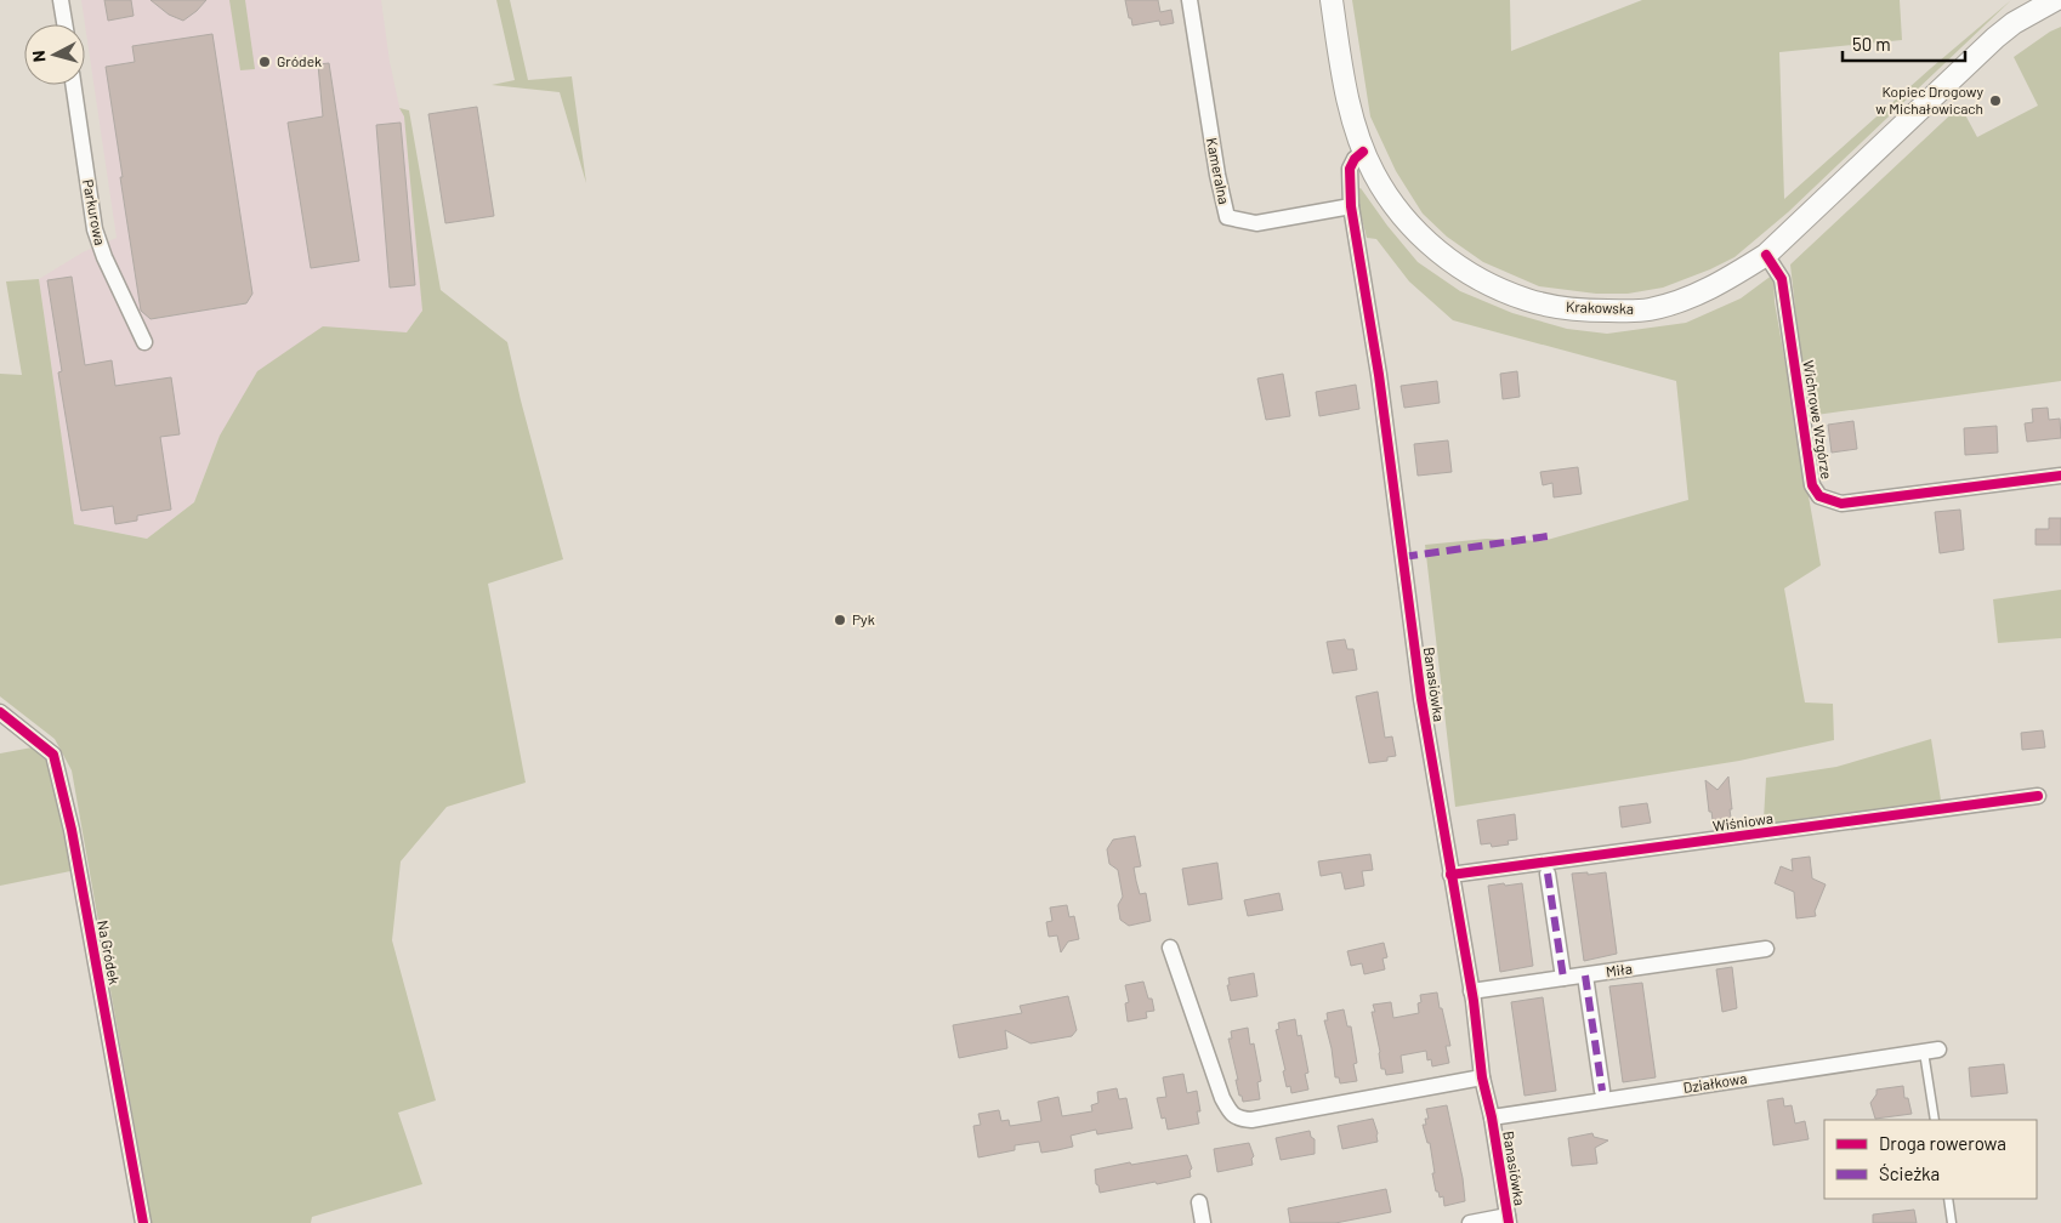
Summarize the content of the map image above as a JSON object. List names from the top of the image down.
{
  "streets": {
    "main road": ["Krakowska"],
    "street": [
      "Kameralna",
      "Parkurowa",
      "Wichrowe Wzgórze",
      "Banasiówka",
      "Wiśniowa",
      "Na Gródek",
      "Miła",
      "Działkowa"
    ]
  },
  "crossings": [
    ["Kameralna", "Banasiówka"],
    ["Krakowska", "Wichrowe Wzgórze"],
    ["Krakowska", "Banasiówka"],
    ["Banasiówka", "Wiśniowa"],
    ["Banasiówka", "Miła"],
    ["Banasiówka", "Działkowa"]
  ],
  "places": ["Gródek", "Kopiec Drogowy w Michałowicach", "Pyk"],
  "legend": ["Droga rowerowa", "Ścieżka"],
  "scale_bar": "50 m",
  "north": "left"
}
